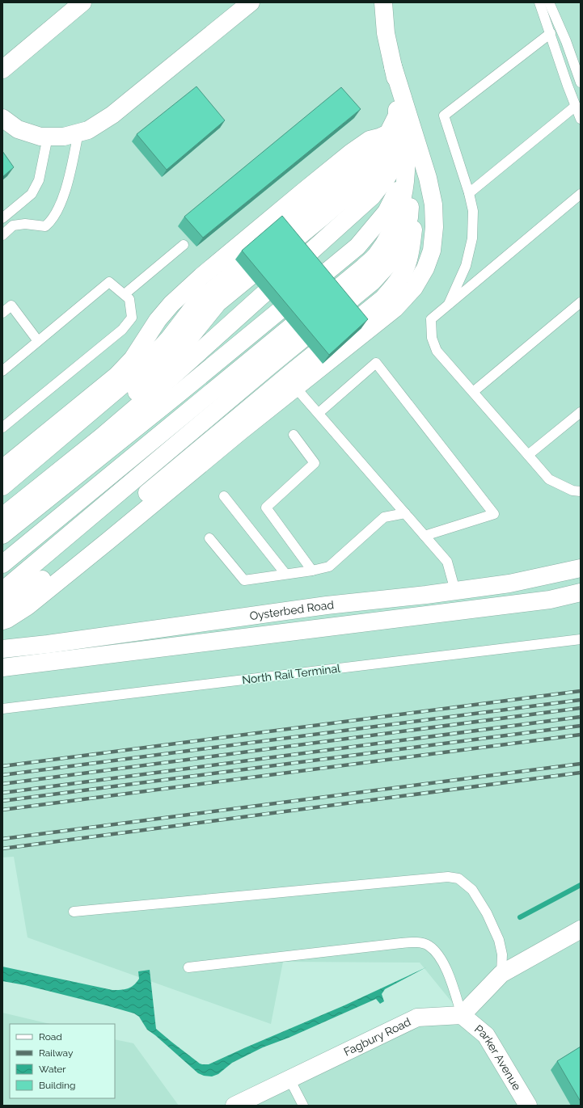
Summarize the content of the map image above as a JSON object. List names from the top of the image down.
{
  "streets": {
    "street": ["Oysterbed Road", "Fagbury Road", "Parker Avenue"],
    "lane": ["North Rail Terminal"]
  },
  "crossings": [
    ["Fagbury Road", "Parker Avenue"]
  ],
  "legend": [
    "Road",
    "Railway",
    "Water",
    "Building"
  ]
}
